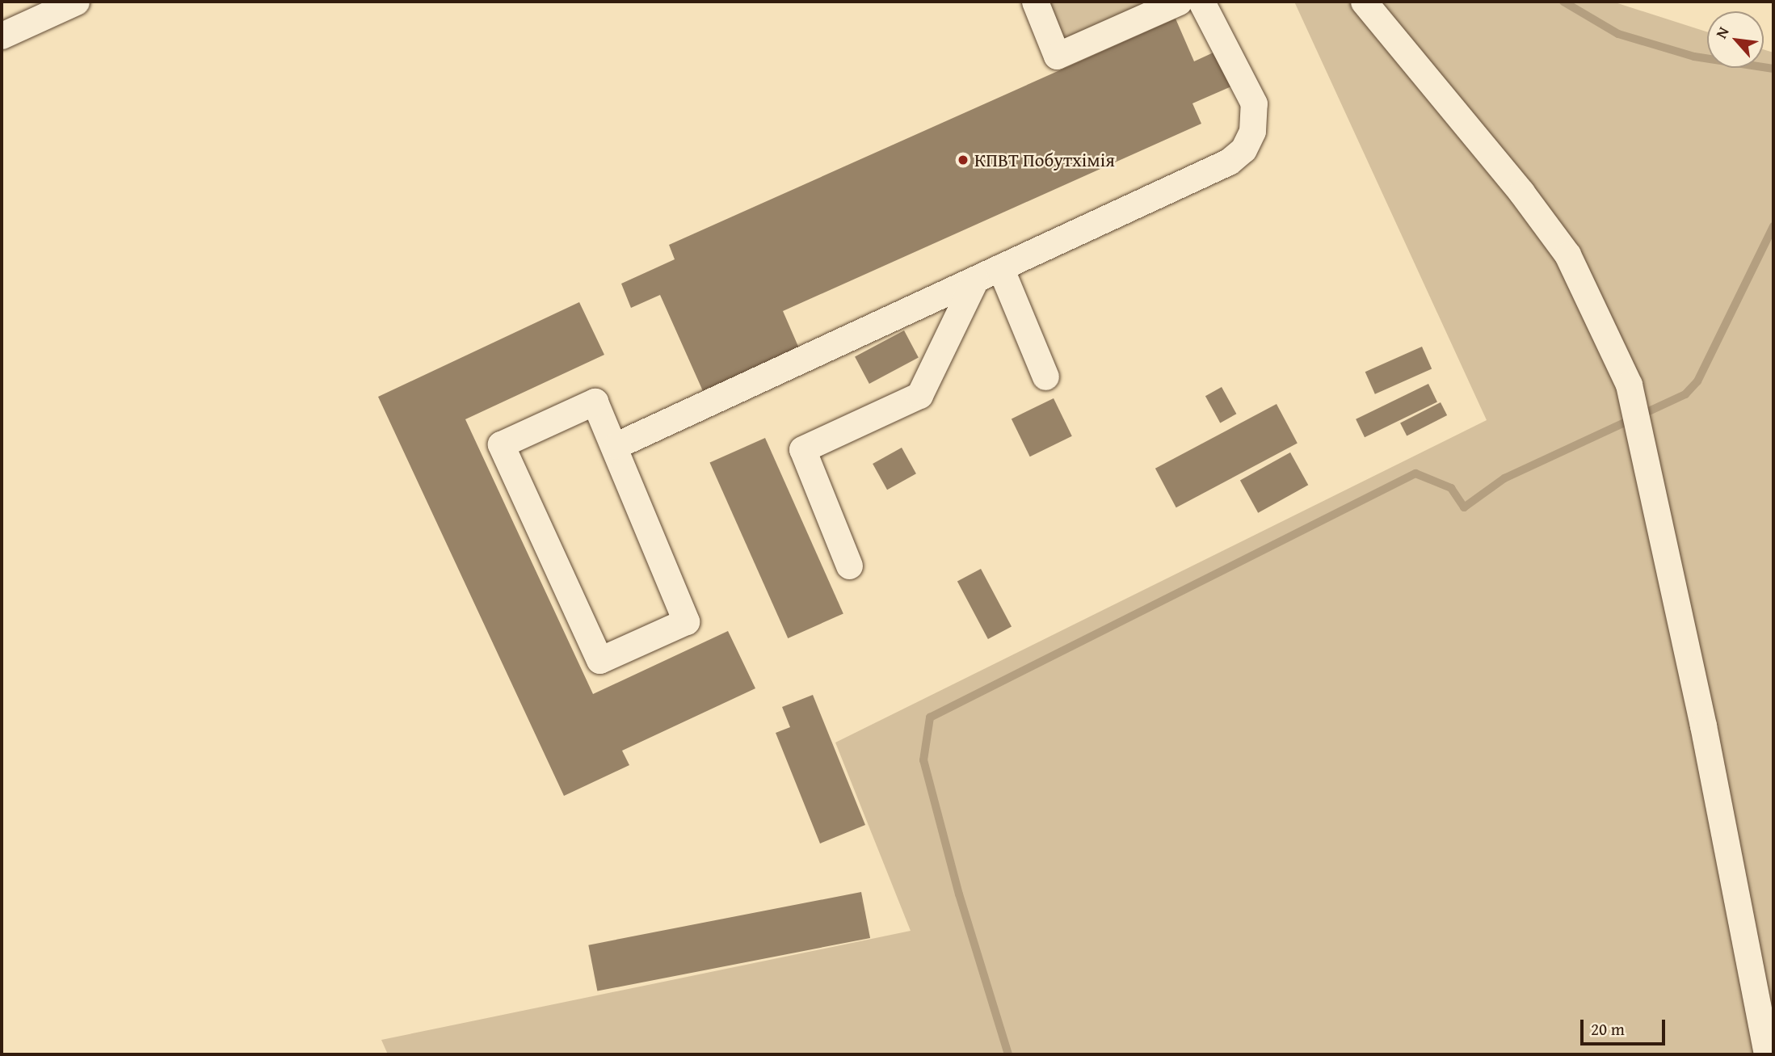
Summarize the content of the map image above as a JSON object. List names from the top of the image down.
{
  "places": ["КПВТ Побутхімія"],
  "scale_bar": "20 m",
  "north": "top left"
}
